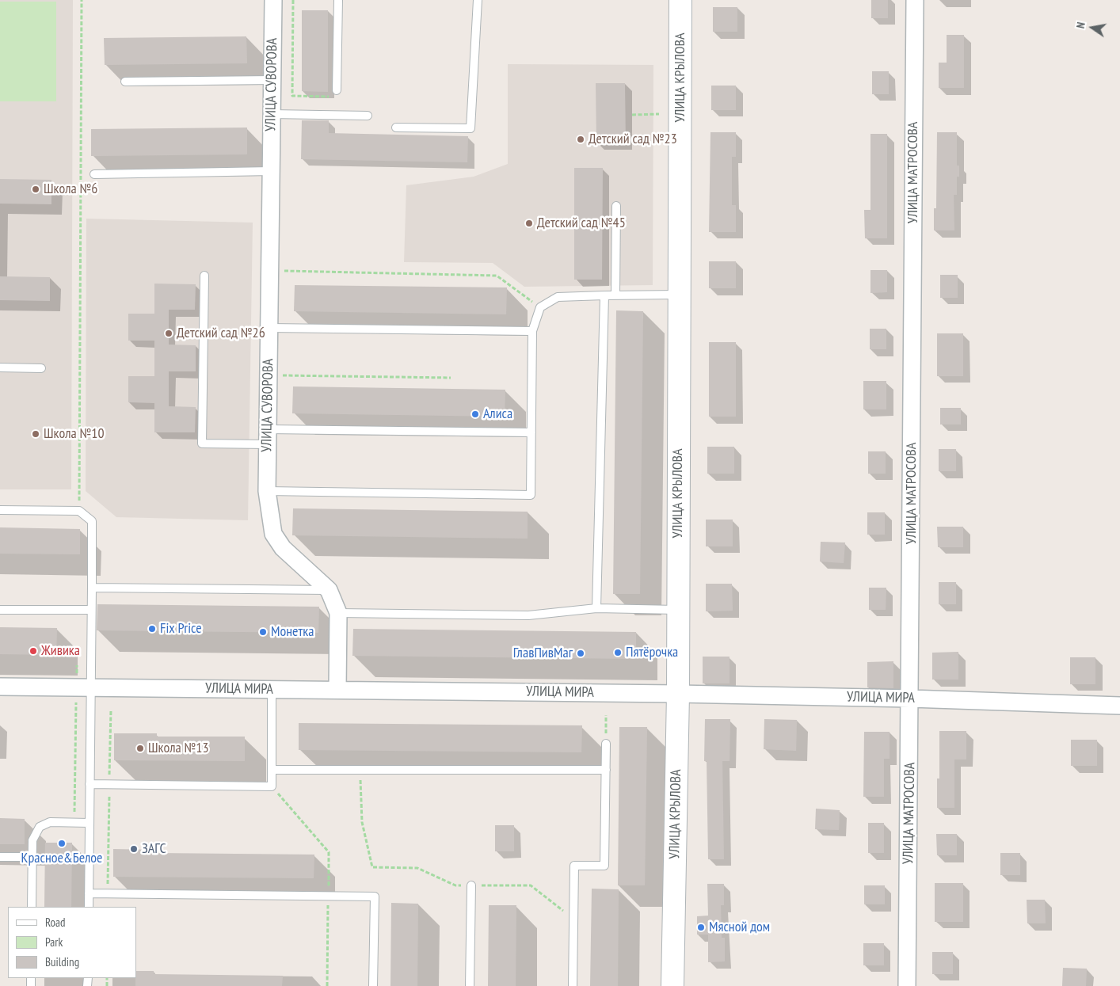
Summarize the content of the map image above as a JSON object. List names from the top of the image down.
{
  "streets": {
    "main road": ["УЛИЦА КРЫЛОВА"],
    "street": ["УЛИЦА СУВОРОВА", "УЛИЦА МАТРОСОВА", "УЛИЦА МИРА"]
  },
  "crossings": [
    ["УЛИЦА КРЫЛОВА", "УЛИЦА МИРА"],
    ["УЛИЦА СУВОРОВА", "УЛИЦА МИРА"],
    ["УЛИЦА МАТРОСОВА", "УЛИЦА МИРА"]
  ],
  "places": [
    "Детский сад №23",
    "Школа №6",
    "Детский сад №45",
    "Детский сад №26",
    "Алиса",
    "Школа №10",
    "Fix Price",
    "Монетка",
    "Живика",
    "Пятёрочка",
    "ГлавПивМаг",
    "Школа №13",
    "Красное&Белое",
    "ЗАГС",
    "Мясной дом"
  ],
  "legend": ["Road", "Park", "Building"],
  "north": "left"
}
